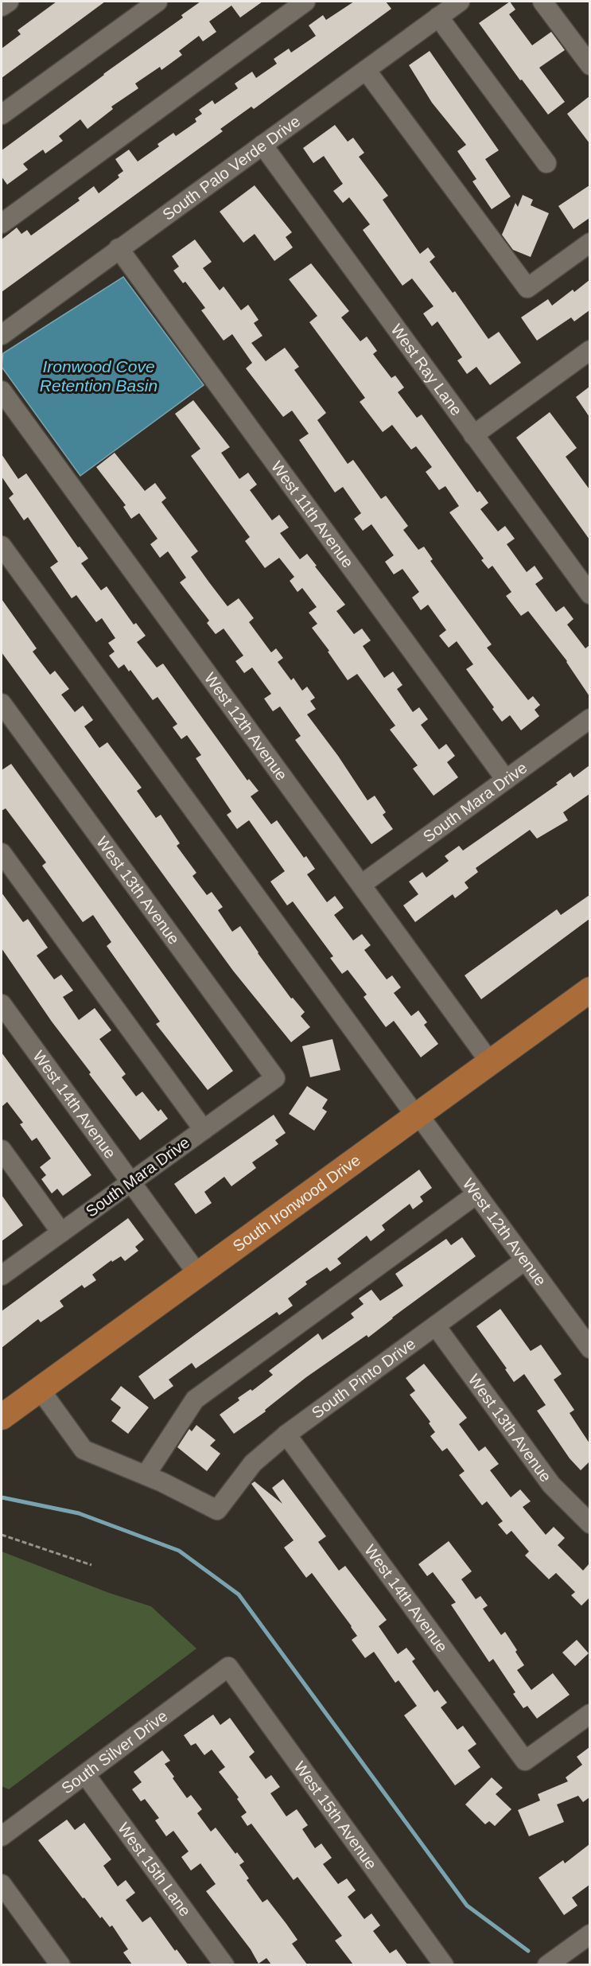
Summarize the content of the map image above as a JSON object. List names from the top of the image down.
{
  "streets": {
    "main road": ["South Ironwood Drive"],
    "street": [
      "South Palo Verde Drive",
      "West Ray Lane",
      "West 11th Avenue",
      "West 12th Avenue",
      "South Mara Drive",
      "West 13th Avenue",
      "West 14th Avenue",
      "South Pinto Drive",
      "South Silver Drive",
      "West 15th Avenue",
      "West 15th Lane"
    ]
  },
  "crossings": [
    ["South Palo Verde Drive", "West Ray Lane"],
    ["South Palo Verde Drive", "West 11th Avenue"],
    ["West 11th Avenue", "South Mara Drive"],
    ["West 12th Avenue", "South Mara Drive"],
    ["West 12th Avenue", "South Ironwood Drive"],
    ["West 12th Avenue", "South Pinto Drive"],
    ["South Mara Drive", "West 13th Avenue"],
    ["South Mara Drive", "West 14th Avenue"],
    ["West 13th Avenue", "South Pinto Drive"],
    ["West 14th Avenue", "South Ironwood Drive"],
    ["West 14th Avenue", "South Pinto Drive"],
    ["South Silver Drive", "West 15th Avenue"],
    ["South Silver Drive", "West 15th Lane"]
  ],
  "water": ["Ironwood Cove Retention Basin"]
}
